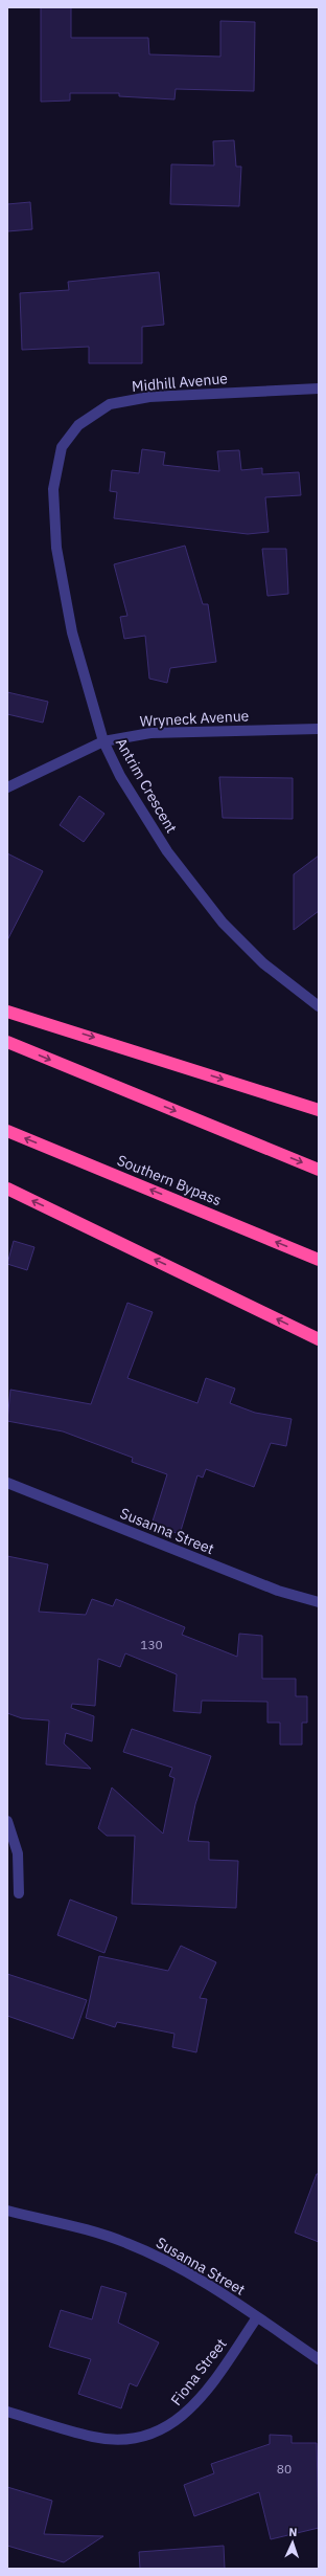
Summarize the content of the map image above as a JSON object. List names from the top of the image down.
{
  "streets": {
    "highway": ["Southern Bypass"],
    "street": [
      "Midhill Avenue",
      "Wryneck Avenue",
      "Antrim Crescent",
      "Susanna Street",
      "Fiona Street"
    ]
  },
  "crossings": [
    ["Midhill Avenue", "Antrim Crescent"],
    ["Wryneck Avenue", "Antrim Crescent"],
    ["Susanna Street", "Fiona Street"]
  ],
  "house_numbers": ["130", "80"],
  "north": "top"
}
